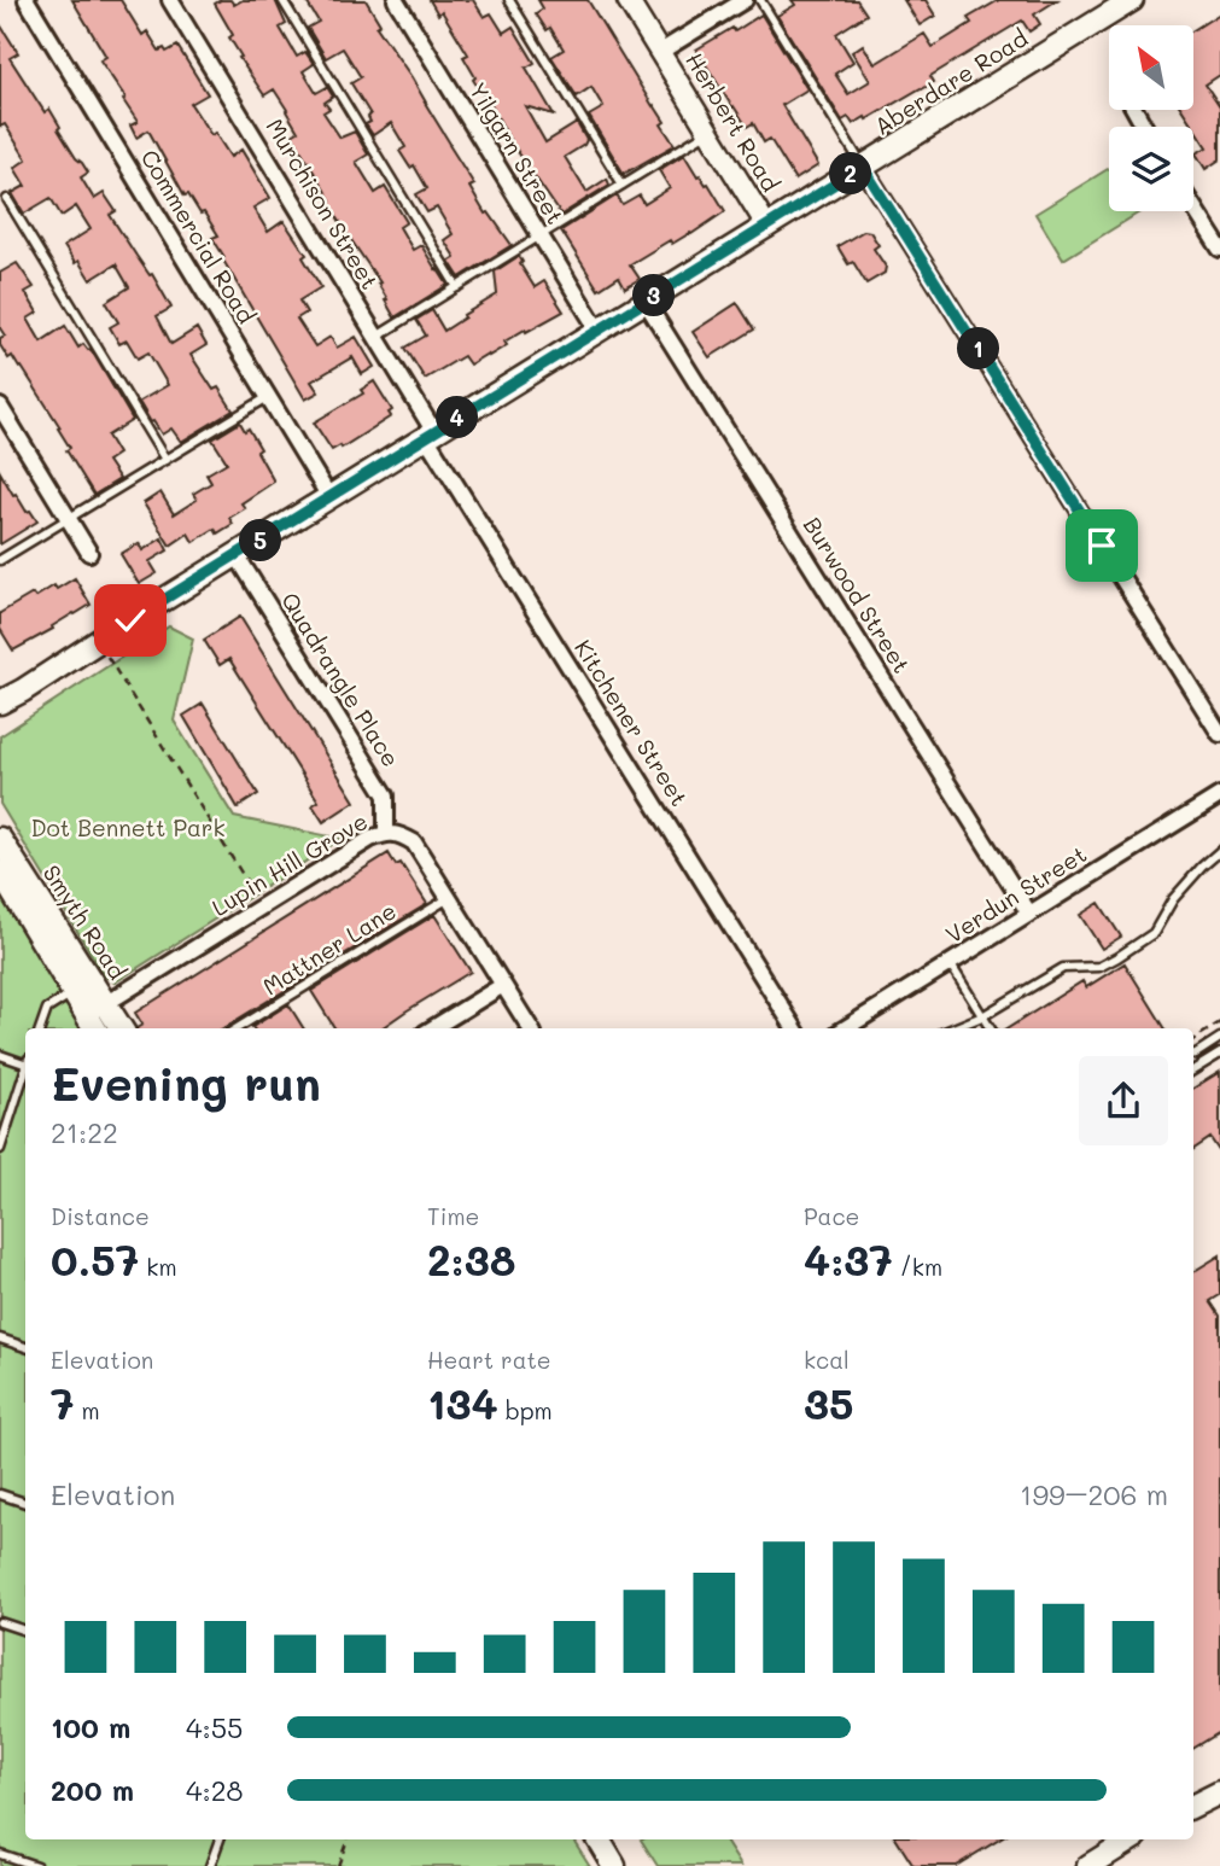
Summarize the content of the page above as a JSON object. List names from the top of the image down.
{
  "streets": {
    "main road": ["Aberdare Road", "Smyth Road"],
    "street": [
      "Herbert Road",
      "Yilgarn Street",
      "Murchison Street",
      "Commercial Road",
      "Burwood Street",
      "Quadrangle Place",
      "Kitchener Street",
      "Lupin Hill Grove",
      "Verdun Street"
    ],
    "lane": ["Mattner Lane"]
  },
  "crossings": [
    ["Aberdare Road", "Herbert Road"],
    ["Aberdare Road", "Yilgarn Street"],
    ["Aberdare Road", "Murchison Street"],
    ["Aberdare Road", "Commercial Road"],
    ["Aberdare Road", "Burwood Street"],
    ["Aberdare Road", "Quadrangle Place"],
    ["Aberdare Road", "Kitchener Street"],
    ["Murchison Street", "Kitchener Street"],
    ["Burwood Street", "Verdun Street"],
    ["Quadrangle Place", "Lupin Hill Grove"],
    ["Lupin Hill Grove", "Smyth Road"],
    ["Lupin Hill Grove", "Mattner Lane"]
  ],
  "parks": ["Dot Bennett Park"],
  "north": "top left",
  "page": {
    "pins": [
      "2",
      "3",
      "1",
      "4",
      "5"
    ],
    "heading": ["Evening run", "21:22"],
    "stats": [
      ["Distance", "0.57 km"],
      ["Time", "2:38"],
      ["Pace", "4:37 /km"],
      ["Elevation", "7 m"],
      ["Heart rate", "134 bpm"],
      ["kcal", "35"]
    ],
    "chart": ["Elevation", "199–206 m"],
    "list": [
      {
        "name": "100 m",
        "note": "4:55"
      },
      {
        "name": "200 m",
        "note": "4:28"
      }
    ]
  }
}
